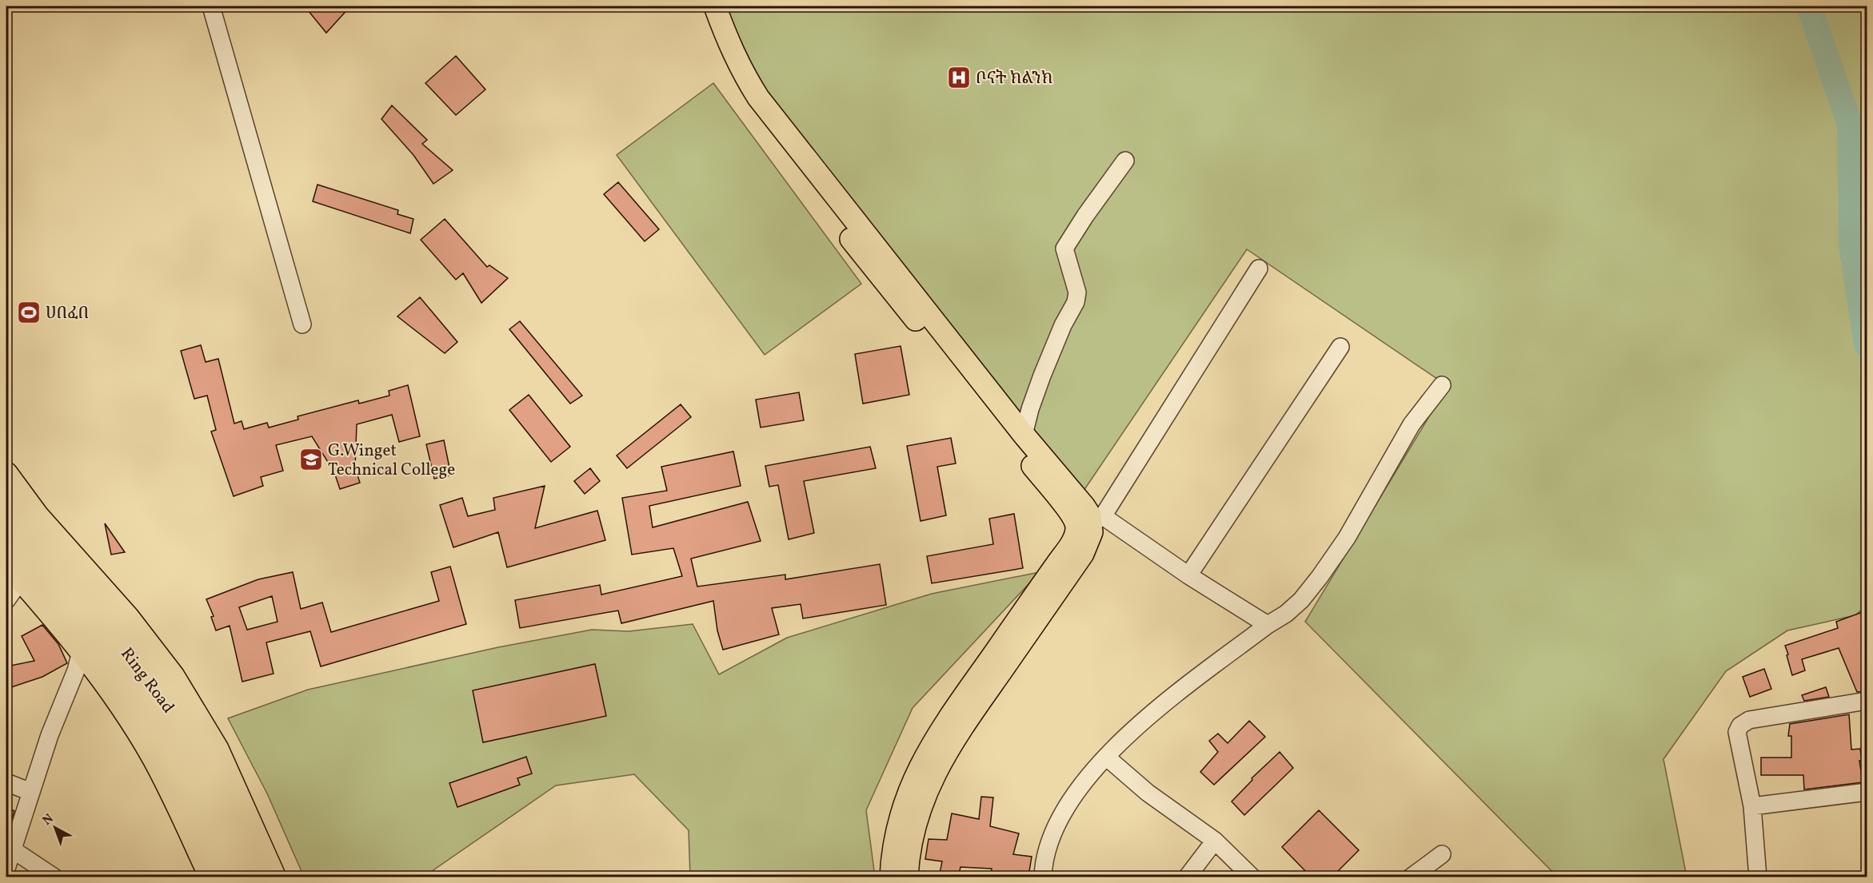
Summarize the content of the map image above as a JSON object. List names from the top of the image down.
{
  "streets": {
    "highway": ["Ring Road"]
  },
  "places": {
    "hospital": ["ቦናት ክልንክ"],
    "sports": ["ሀበፈበ"],
    "school or university": ["G.Winget Technical College"]
  },
  "north": "top left"
}
